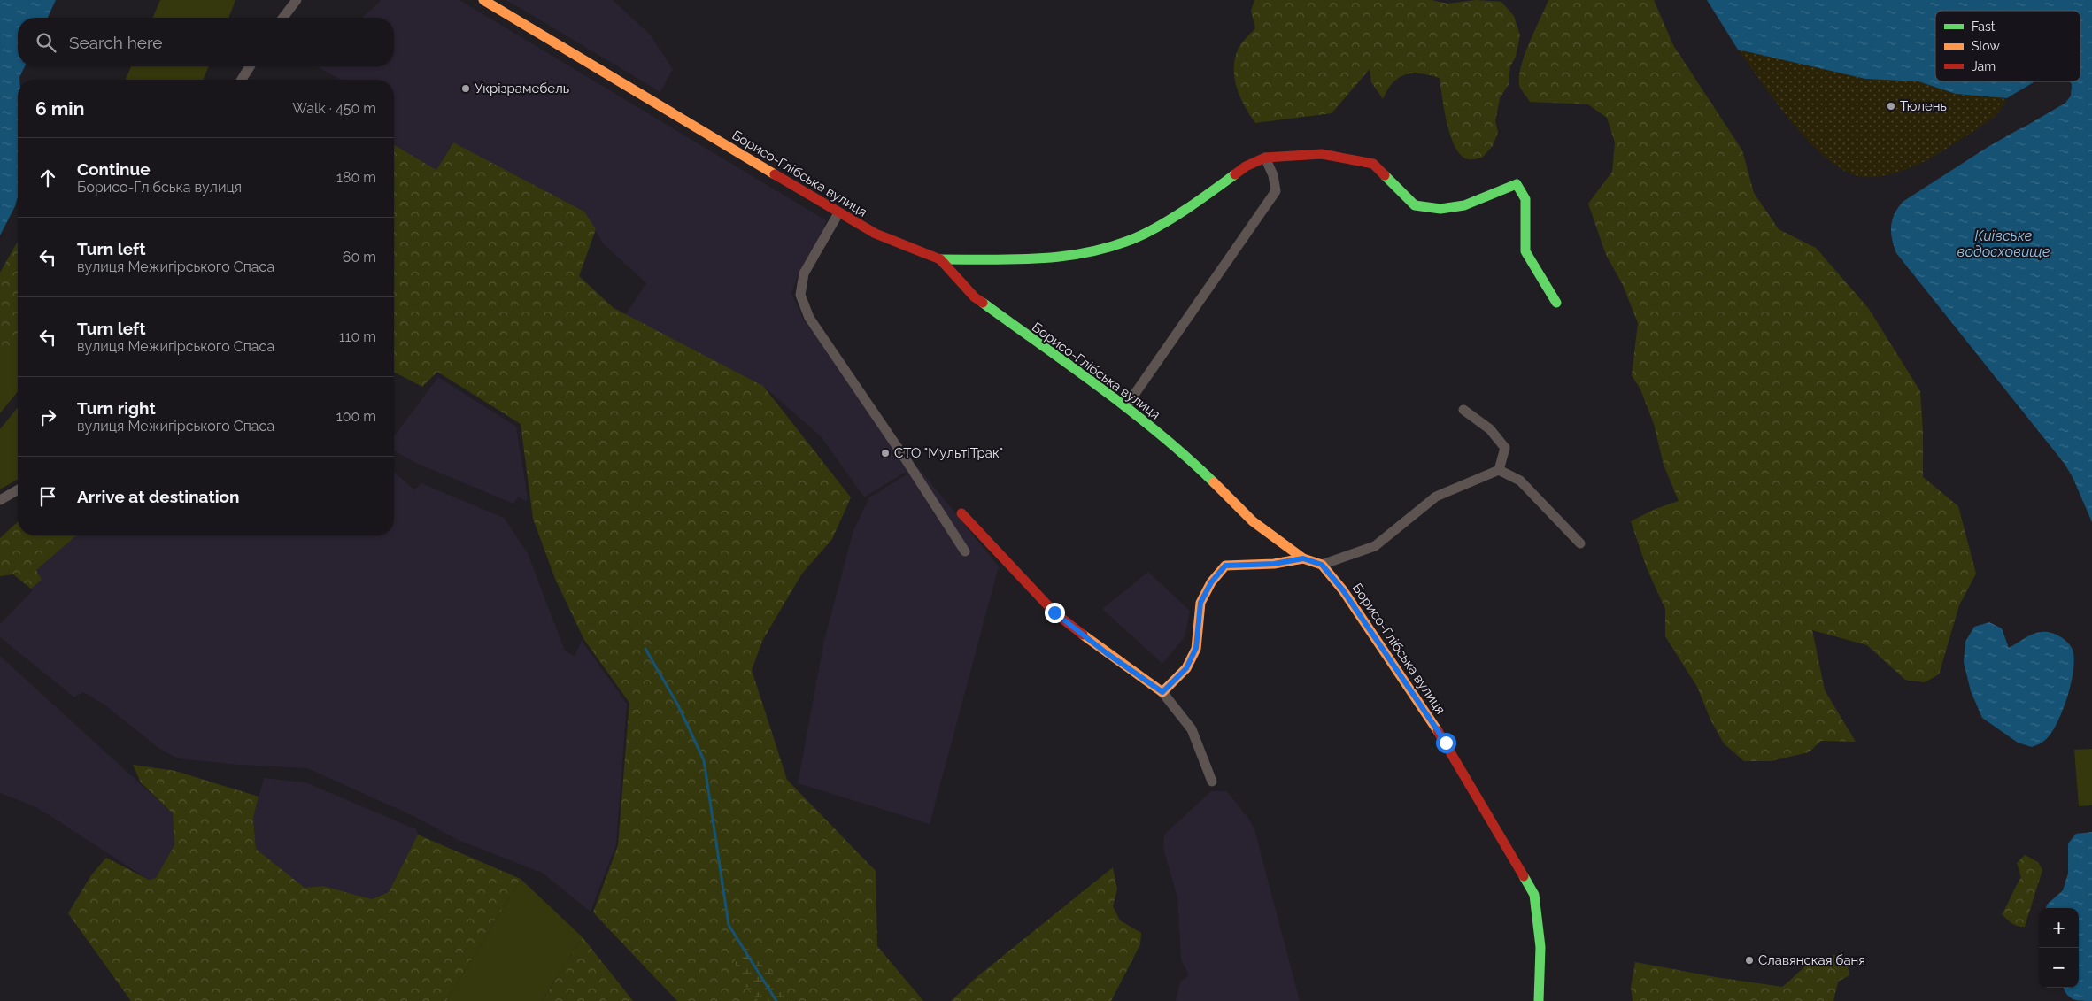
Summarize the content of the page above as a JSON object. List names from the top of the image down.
{
  "streets": {
    "street": ["Борисо-Глібська вулиця"]
  },
  "water": ["Київське водосховище"],
  "places": [
    "Укрізрамебель",
    "Тюлень",
    "СТО \"МультіТрак\"",
    "Славянская баня"
  ],
  "legend": ["Fast", "Slow", "Jam"],
  "page": {
    "search": "Search here",
    "heading": ["6 min", "Walk · 450 m"],
    "list": [
      ["Continue", "Борисо-Глібська вулиця", "180 m"],
      ["Turn left", "вулиця Межигірського Спаса", "60 m"],
      ["Turn left", "вулиця Межигірського Спаса", "110 m"],
      ["Turn right", "вулиця Межигірського Спаса", "100 m"],
      "Arrive at destination"
    ],
    "map_buttons": ["+", "−"]
  }
}
